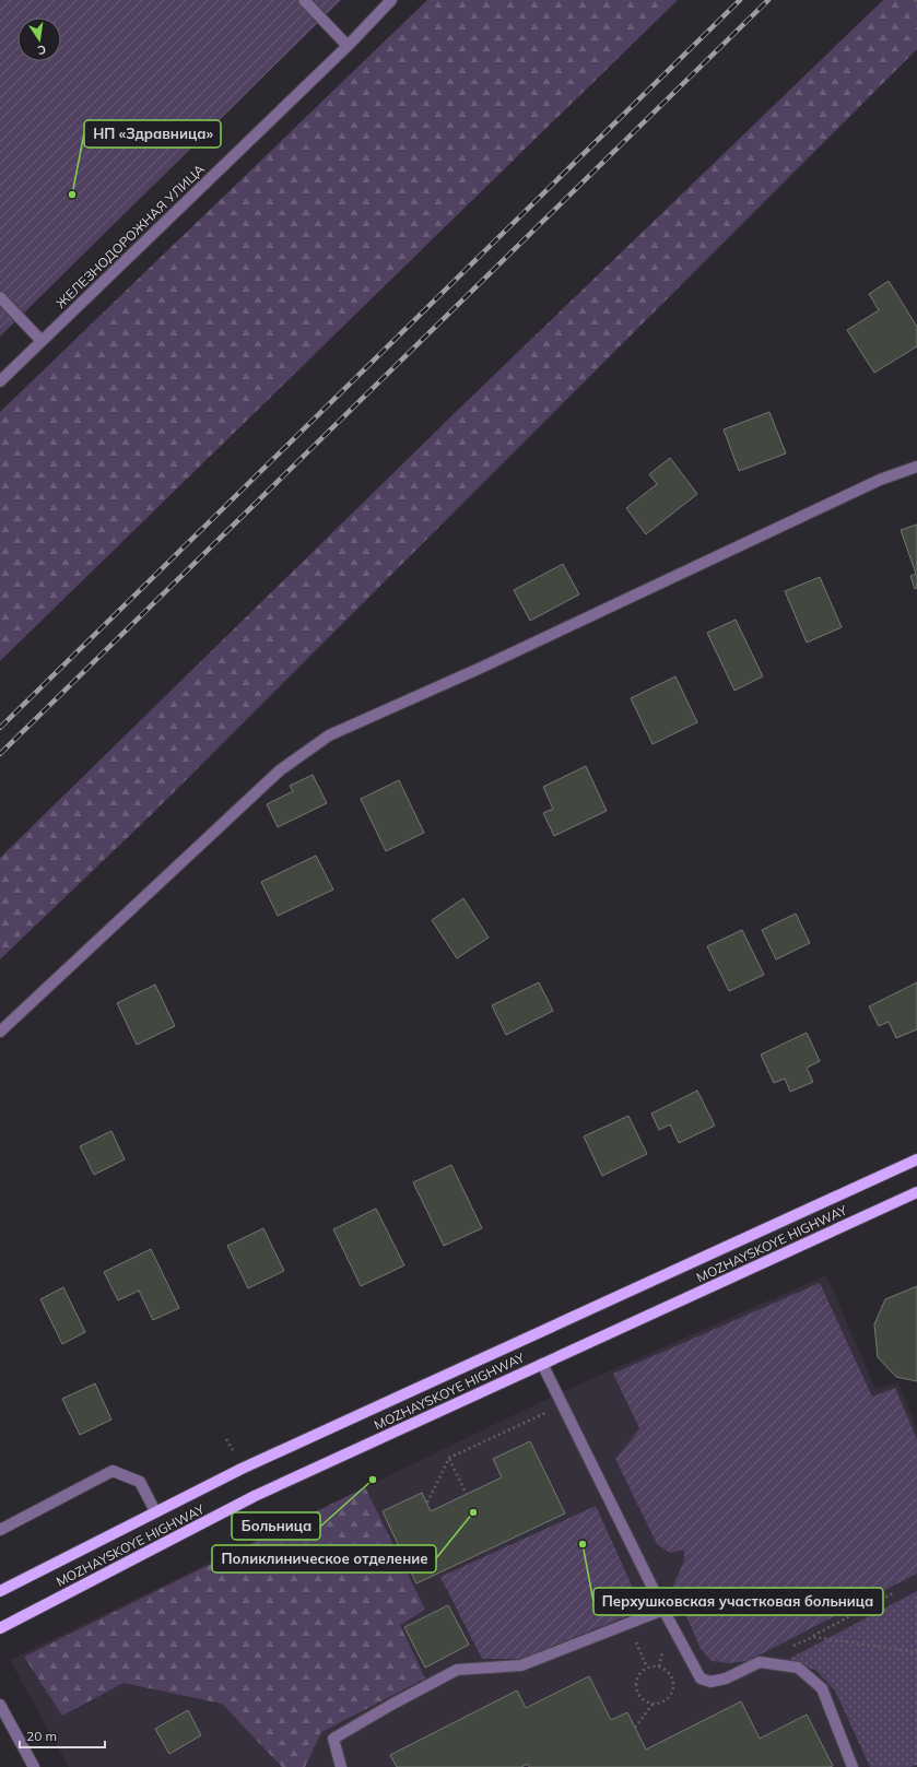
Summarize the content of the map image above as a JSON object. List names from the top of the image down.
{
  "streets": {
    "main road": ["MOZHAYSKOYE HIGHWAY"],
    "street": ["ЖЕЛЕЗНОДОРОЖНАЯ УЛИЦА"]
  },
  "places": [
    "НП «Здравница»",
    "Больница",
    "Поликлиническое отделение",
    "Перхушковская участковая больница"
  ],
  "scale_bar": "20 m",
  "north": "bottom"
}
